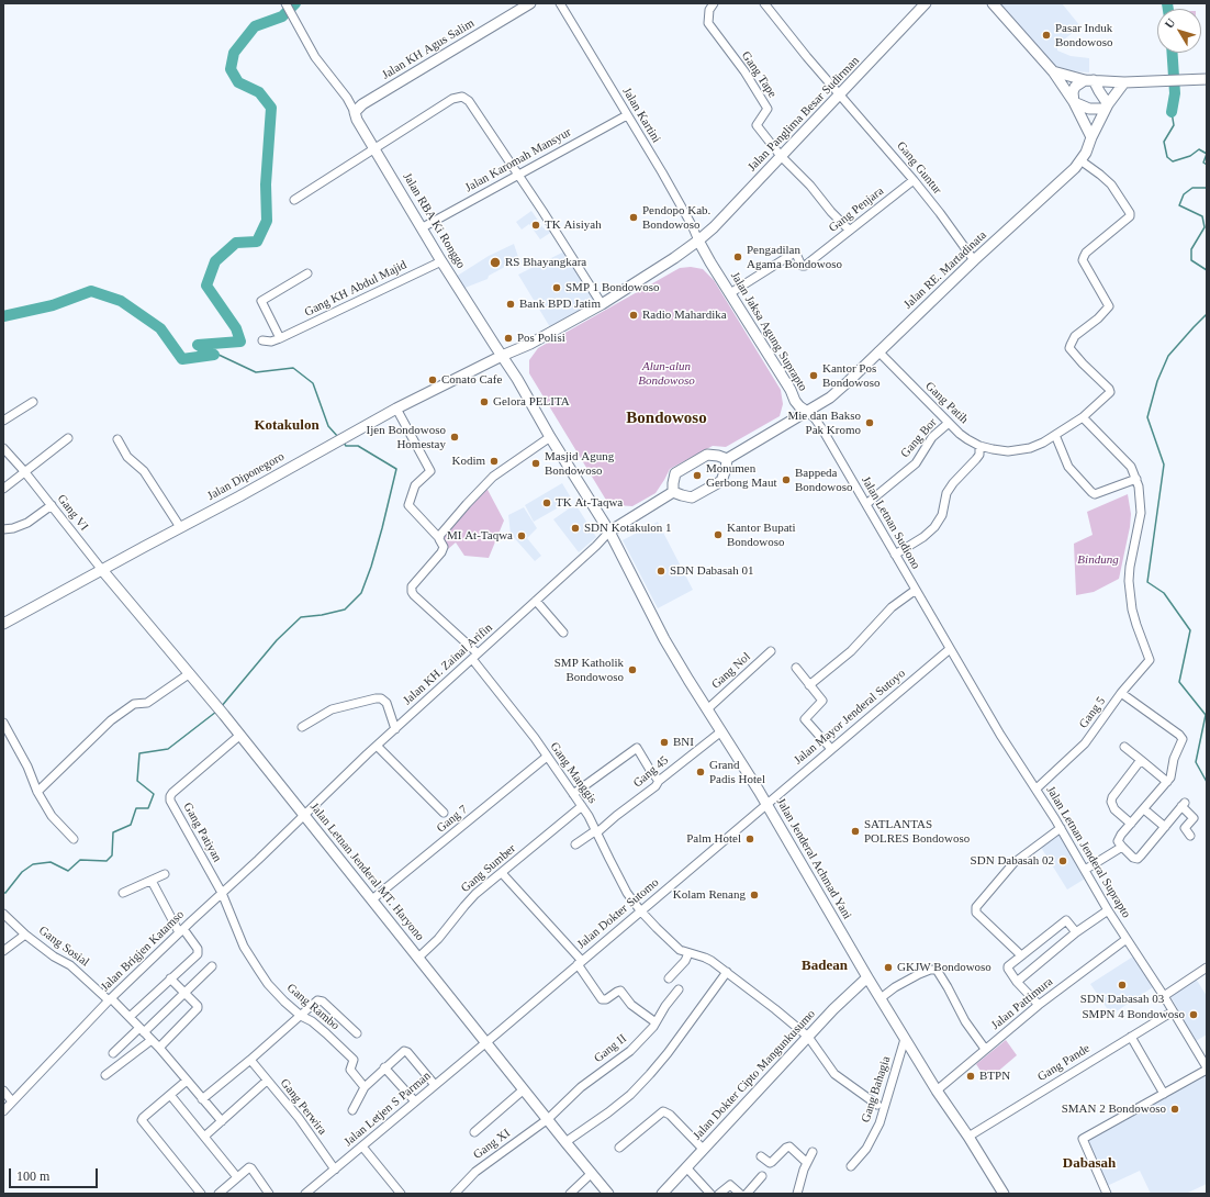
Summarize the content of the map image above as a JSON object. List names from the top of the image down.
{
  "streets": {
    "main road": [
      "Jalan KH Agus Salim",
      "Jalan Panglima Besar Sudirman",
      "Jalan RBA Ki Ronggo",
      "Jalan RE. Martadinata",
      "Jalan Jaksa Agung Suprapto",
      "Jalan Diponegoro",
      "Jalan Jenderal Achmad Yani",
      "Jalan Letnan Jenderal MT. Haryono",
      "Jalan Dokter Cipto Mangunkusumo"
    ],
    "street": [
      "Gang Tape",
      "Jalan Kartini",
      "Jalan Karomah Mansyur",
      "Gang Guntur",
      "Gang Penjara",
      "Gang KH Abdul Majid",
      "Gang Patih",
      "Gang Bor",
      "Gang VI",
      "Jalan Letnan Sudiono",
      "Jalan KH. Zainal Arifin",
      "Gang Nol",
      "Gang 5",
      "Jalan Mayor Jenderal Sutoyo",
      "Gang 45",
      "Gang Manggis",
      "Gang 7",
      "Gang Patiyan",
      "Jalan Letnan Jenderal Suprapto",
      "Gang Sumber",
      "Jalan Dokter Sutomo",
      "Gang Sosial",
      "Jalan Brigjen Katamso",
      "Jalan Pattimura",
      "Gang Rambo",
      "Gang II",
      "Gang Pande",
      "Gang Bahagia",
      "Gang Perwira",
      "Jalan Letjen S Parman",
      "Gang XI"
    ]
  },
  "crossings": [
    ["Jalan KH Agus Salim", "Jalan RBA Ki Ronggo"],
    ["Gang Tape", "Jalan Panglima Besar Sudirman"],
    ["Jalan Panglima Besar Sudirman", "Jalan Kartini"],
    ["Jalan Panglima Besar Sudirman", "Gang Guntur"],
    ["Jalan Panglima Besar Sudirman", "Jalan Jaksa Agung Suprapto"],
    ["Jalan Panglima Besar Sudirman", "Jalan Diponegoro"],
    ["Jalan Kartini", "Jalan Karomah Mansyur"],
    ["Jalan Kartini", "Jalan Jaksa Agung Suprapto"],
    ["Jalan Karomah Mansyur", "Jalan RBA Ki Ronggo"],
    ["Gang Guntur", "Gang Penjara"],
    ["Gang Guntur", "Jalan RE. Martadinata"],
    ["Gang Penjara", "Jalan Jaksa Agung Suprapto"],
    ["Jalan RBA Ki Ronggo", "Gang KH Abdul Majid"],
    ["Jalan RBA Ki Ronggo", "Jalan Diponegoro"],
    ["Jalan RBA Ki Ronggo", "Jalan Jenderal Achmad Yani"],
    ["Jalan RE. Martadinata", "Jalan Jaksa Agung Suprapto"],
    ["Jalan RE. Martadinata", "Gang Patih"],
    ["Jalan RE. Martadinata", "Jalan Letnan Sudiono"],
    ["Jalan Jaksa Agung Suprapto", "Jalan Letnan Sudiono"],
    ["Gang Patih", "Gang Bor"],
    ["Gang Bor", "Jalan Letnan Sudiono"],
    ["Jalan Diponegoro", "Gang VI"],
    ["Jalan Diponegoro", "Jalan Letnan Jenderal MT. Haryono"],
    ["Gang VI", "Jalan Letnan Jenderal MT. Haryono"],
    ["Jalan Letnan Sudiono", "Jalan Mayor Jenderal Sutoyo"],
    ["Jalan Letnan Sudiono", "Jalan Letnan Jenderal Suprapto"],
    ["Jalan KH. Zainal Arifin", "Gang Manggis"],
    ["Jalan KH. Zainal Arifin", "Jalan Jenderal Achmad Yani"],
    ["Jalan KH. Zainal Arifin", "Jalan Letnan Jenderal MT. Haryono"],
    ["Jalan KH. Zainal Arifin", "Jalan Brigjen Katamso"],
    ["Gang Nol", "Jalan Jenderal Achmad Yani"],
    ["Gang 5", "Jalan Letnan Jenderal Suprapto"],
    ["Jalan Mayor Jenderal Sutoyo", "Jalan Letnan Jenderal Suprapto"],
    ["Jalan Mayor Jenderal Sutoyo", "Jalan Jenderal Achmad Yani"],
    ["Jalan Mayor Jenderal Sutoyo", "Jalan Dokter Sutomo"],
    ["Gang 45", "Gang Manggis"],
    ["Gang 45", "Jalan Jenderal Achmad Yani"],
    ["Gang Manggis", "Gang 7"],
    ["Gang Manggis", "Gang Sumber"],
    ["Gang Manggis", "Jalan Dokter Sutomo"],
    ["Gang Manggis", "Jalan Dokter Cipto Mangunkusumo"],
    ["Gang 7", "Jalan Letnan Jenderal MT. Haryono"],
    ["Gang Patiyan", "Jalan Letnan Jenderal MT. Haryono"],
    ["Gang Patiyan", "Jalan Brigjen Katamso"],
    ["Gang Patiyan", "Gang Rambo"],
    ["Jalan Letnan Jenderal Suprapto", "Jalan Pattimura"],
    ["Jalan Letnan Jenderal Suprapto", "Gang Pande"],
    ["Jalan Jenderal Achmad Yani", "Jalan Dokter Sutomo"],
    ["Jalan Jenderal Achmad Yani", "Jalan Pattimura"],
    ["Jalan Jenderal Achmad Yani", "Gang Pande"],
    ["Jalan Jenderal Achmad Yani", "Jalan Dokter Cipto Mangunkusumo"],
    ["Jalan Jenderal Achmad Yani", "Gang Bahagia"],
    ["Gang Sumber", "Jalan Letnan Jenderal MT. Haryono"],
    ["Jalan Letnan Jenderal MT. Haryono", "Jalan Dokter Sutomo"],
    ["Jalan Letnan Jenderal MT. Haryono", "Jalan Brigjen Katamso"],
    ["Jalan Letnan Jenderal MT. Haryono", "Gang II"],
    ["Jalan Letnan Jenderal MT. Haryono", "Jalan Letjen S Parman"],
    ["Jalan Letnan Jenderal MT. Haryono", "Gang XI"],
    ["Jalan Dokter Sutomo", "Jalan Letjen S Parman"],
    ["Gang Sosial", "Jalan Brigjen Katamso"],
    ["Jalan Brigjen Katamso", "Gang Rambo"],
    ["Gang II", "Gang XI"],
    ["Gang Perwira", "Jalan Letjen S Parman"]
  ],
  "districts": [
    "Bondowoso",
    "Kotakulon",
    "Badean",
    "Dabasah"
  ],
  "parks": ["Alun-alun Bondowoso", "Bindung"],
  "places": [
    "Pasar Induk Bondowoso",
    "Pendopo Kab. Bondowoso",
    "TK Aisiyah",
    "Pengadilan Agama Bondowoso",
    "RS Bhayangkara",
    "SMP 1 Bondowoso",
    "Bank BPD Jatim",
    "Radio Mahardika",
    "Pos Polisi",
    "Kantor Pos Bondowoso",
    "Conato Cafe",
    "Gelora PELITA",
    "Mie dan Bakso Pak Kromo",
    "Ijen Bondowoso Homestay",
    "Kodim",
    "Masjid Agung Bondowoso",
    "Monumen Gerbong Maut",
    "Bappeda Bondowoso",
    "TK At-Taqwa",
    "SDN Kotakulon 1",
    "Kantor Bupati Bondowoso",
    "MI At-Taqwa",
    "SDN Dabasah 01",
    "SMP Katholik Bondowoso",
    "BNI",
    "Grand Padis Hotel",
    "SATLANTAS POLRES Bondowoso",
    "Palm Hotel",
    "SDN Dabasah 02",
    "Kolam Renang",
    "GKJW Bondowoso",
    "SDN Dabasah 03",
    "SMPN 4 Bondowoso",
    "BTPN",
    "SMAN 2 Bondowoso"
  ],
  "scale_bar": "100 m",
  "north": "top left"
}
